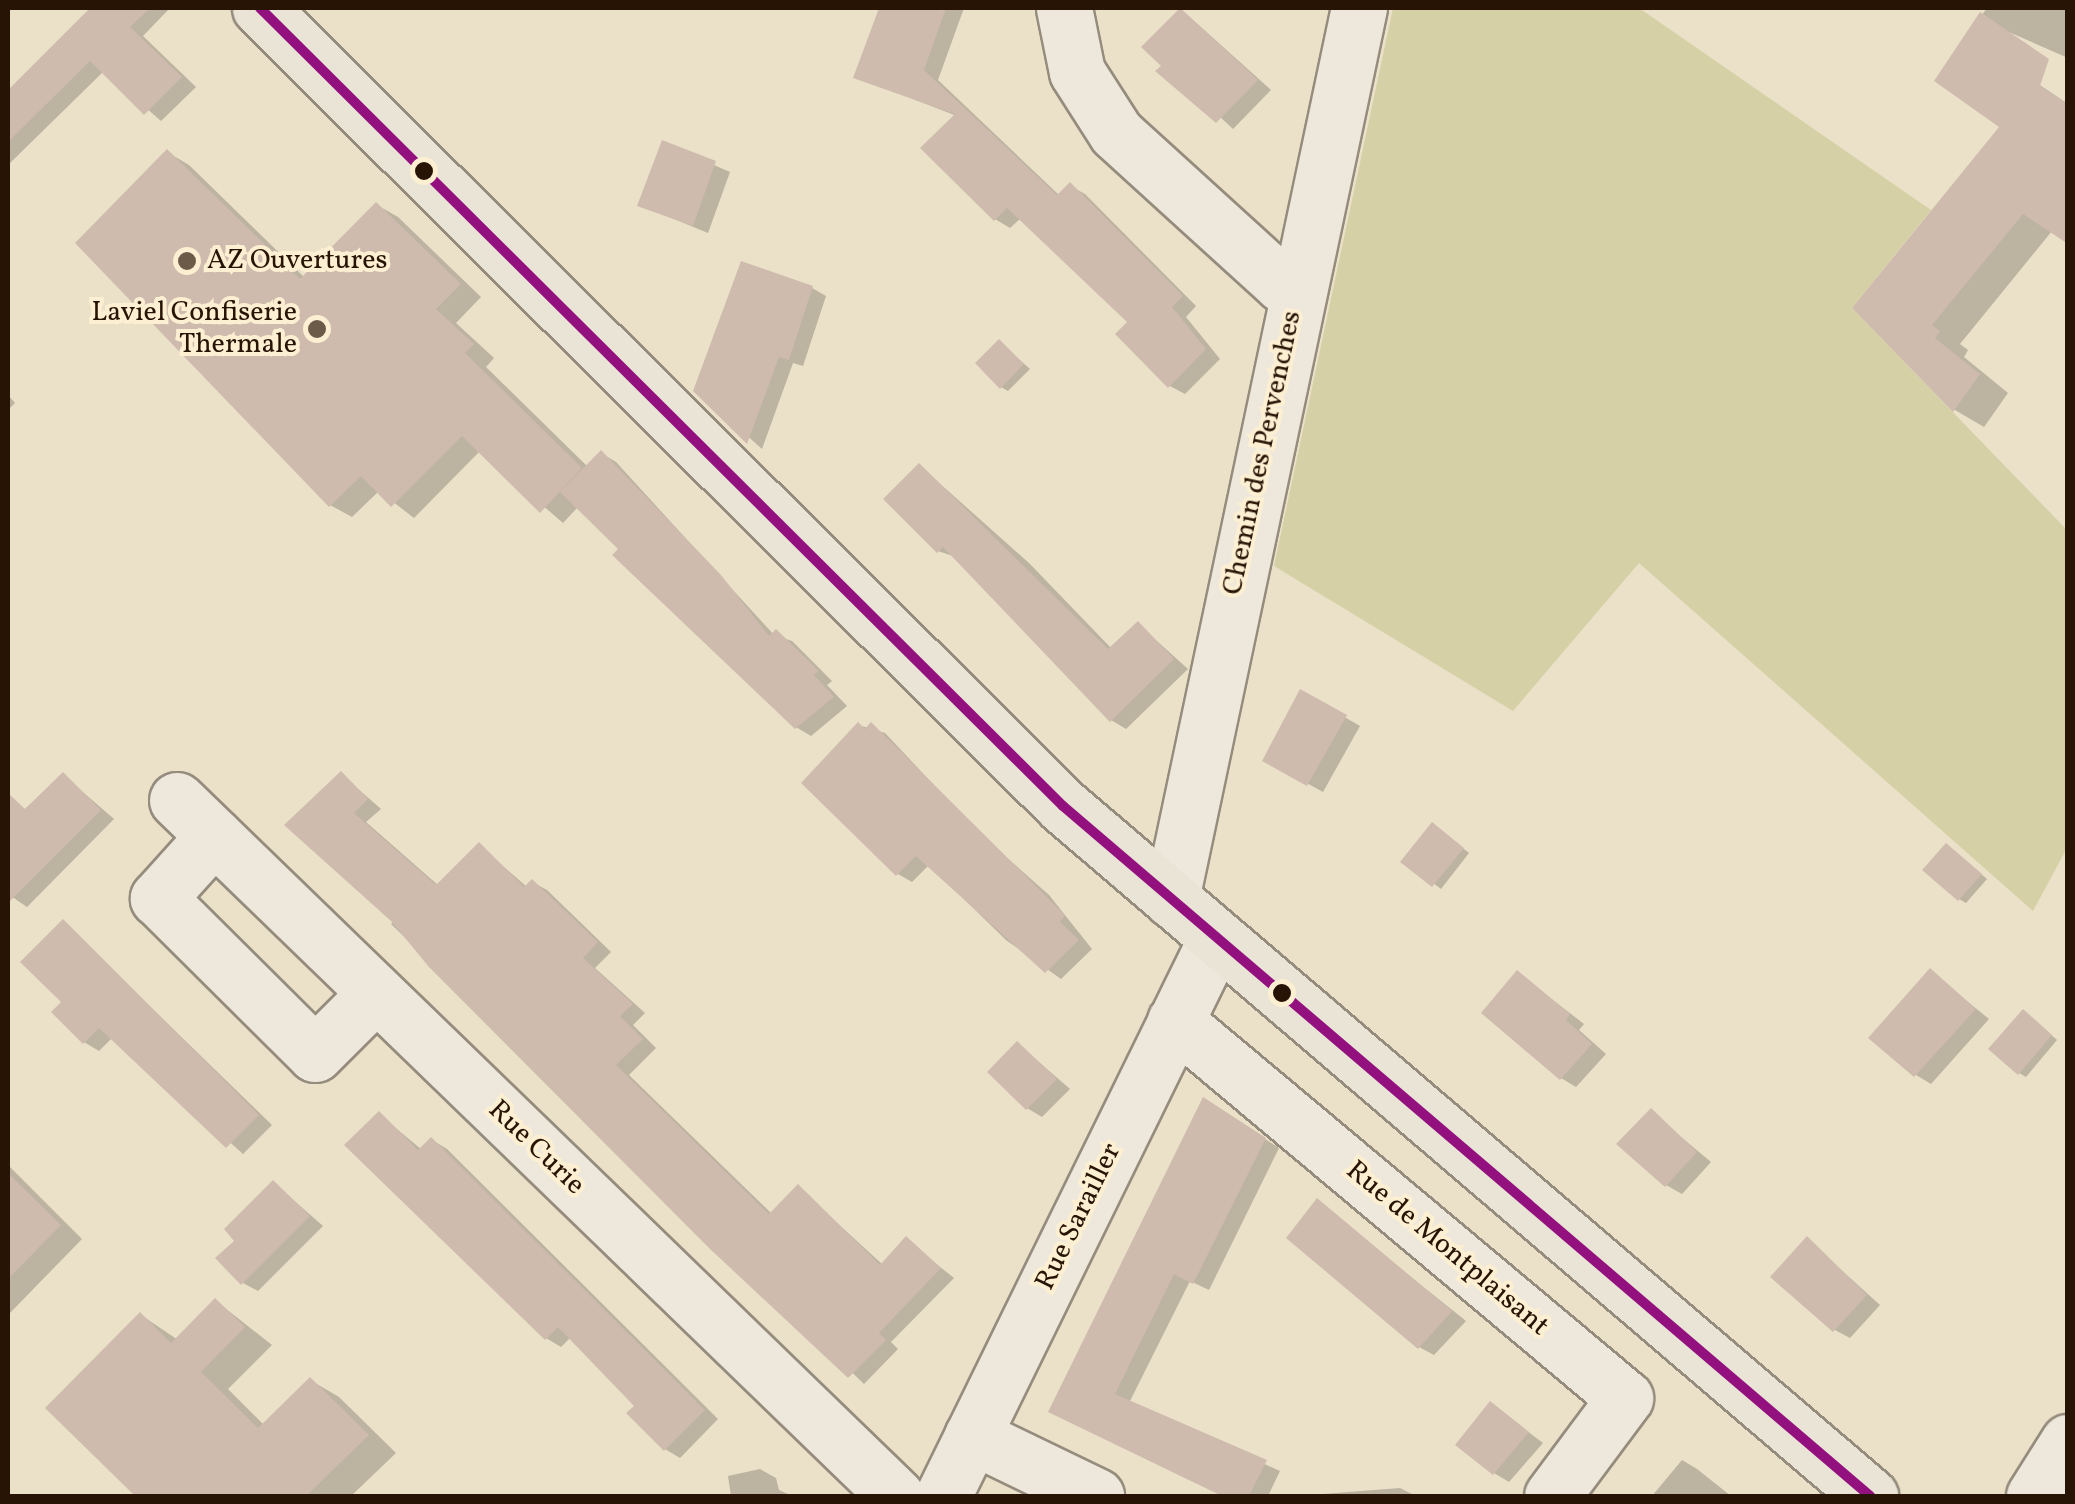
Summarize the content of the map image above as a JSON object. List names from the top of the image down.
{
  "streets": {
    "street": [
      "Chemin des Pervenches",
      "Rue Curie",
      "Rue Sarailler",
      "Rue de Montplaisant"
    ]
  },
  "crossings": [
    ["Rue Sarailler", "Rue de Montplaisant"]
  ],
  "places": ["AZ Ouvertures", "Laviel Confiserie Thermale"]
}
